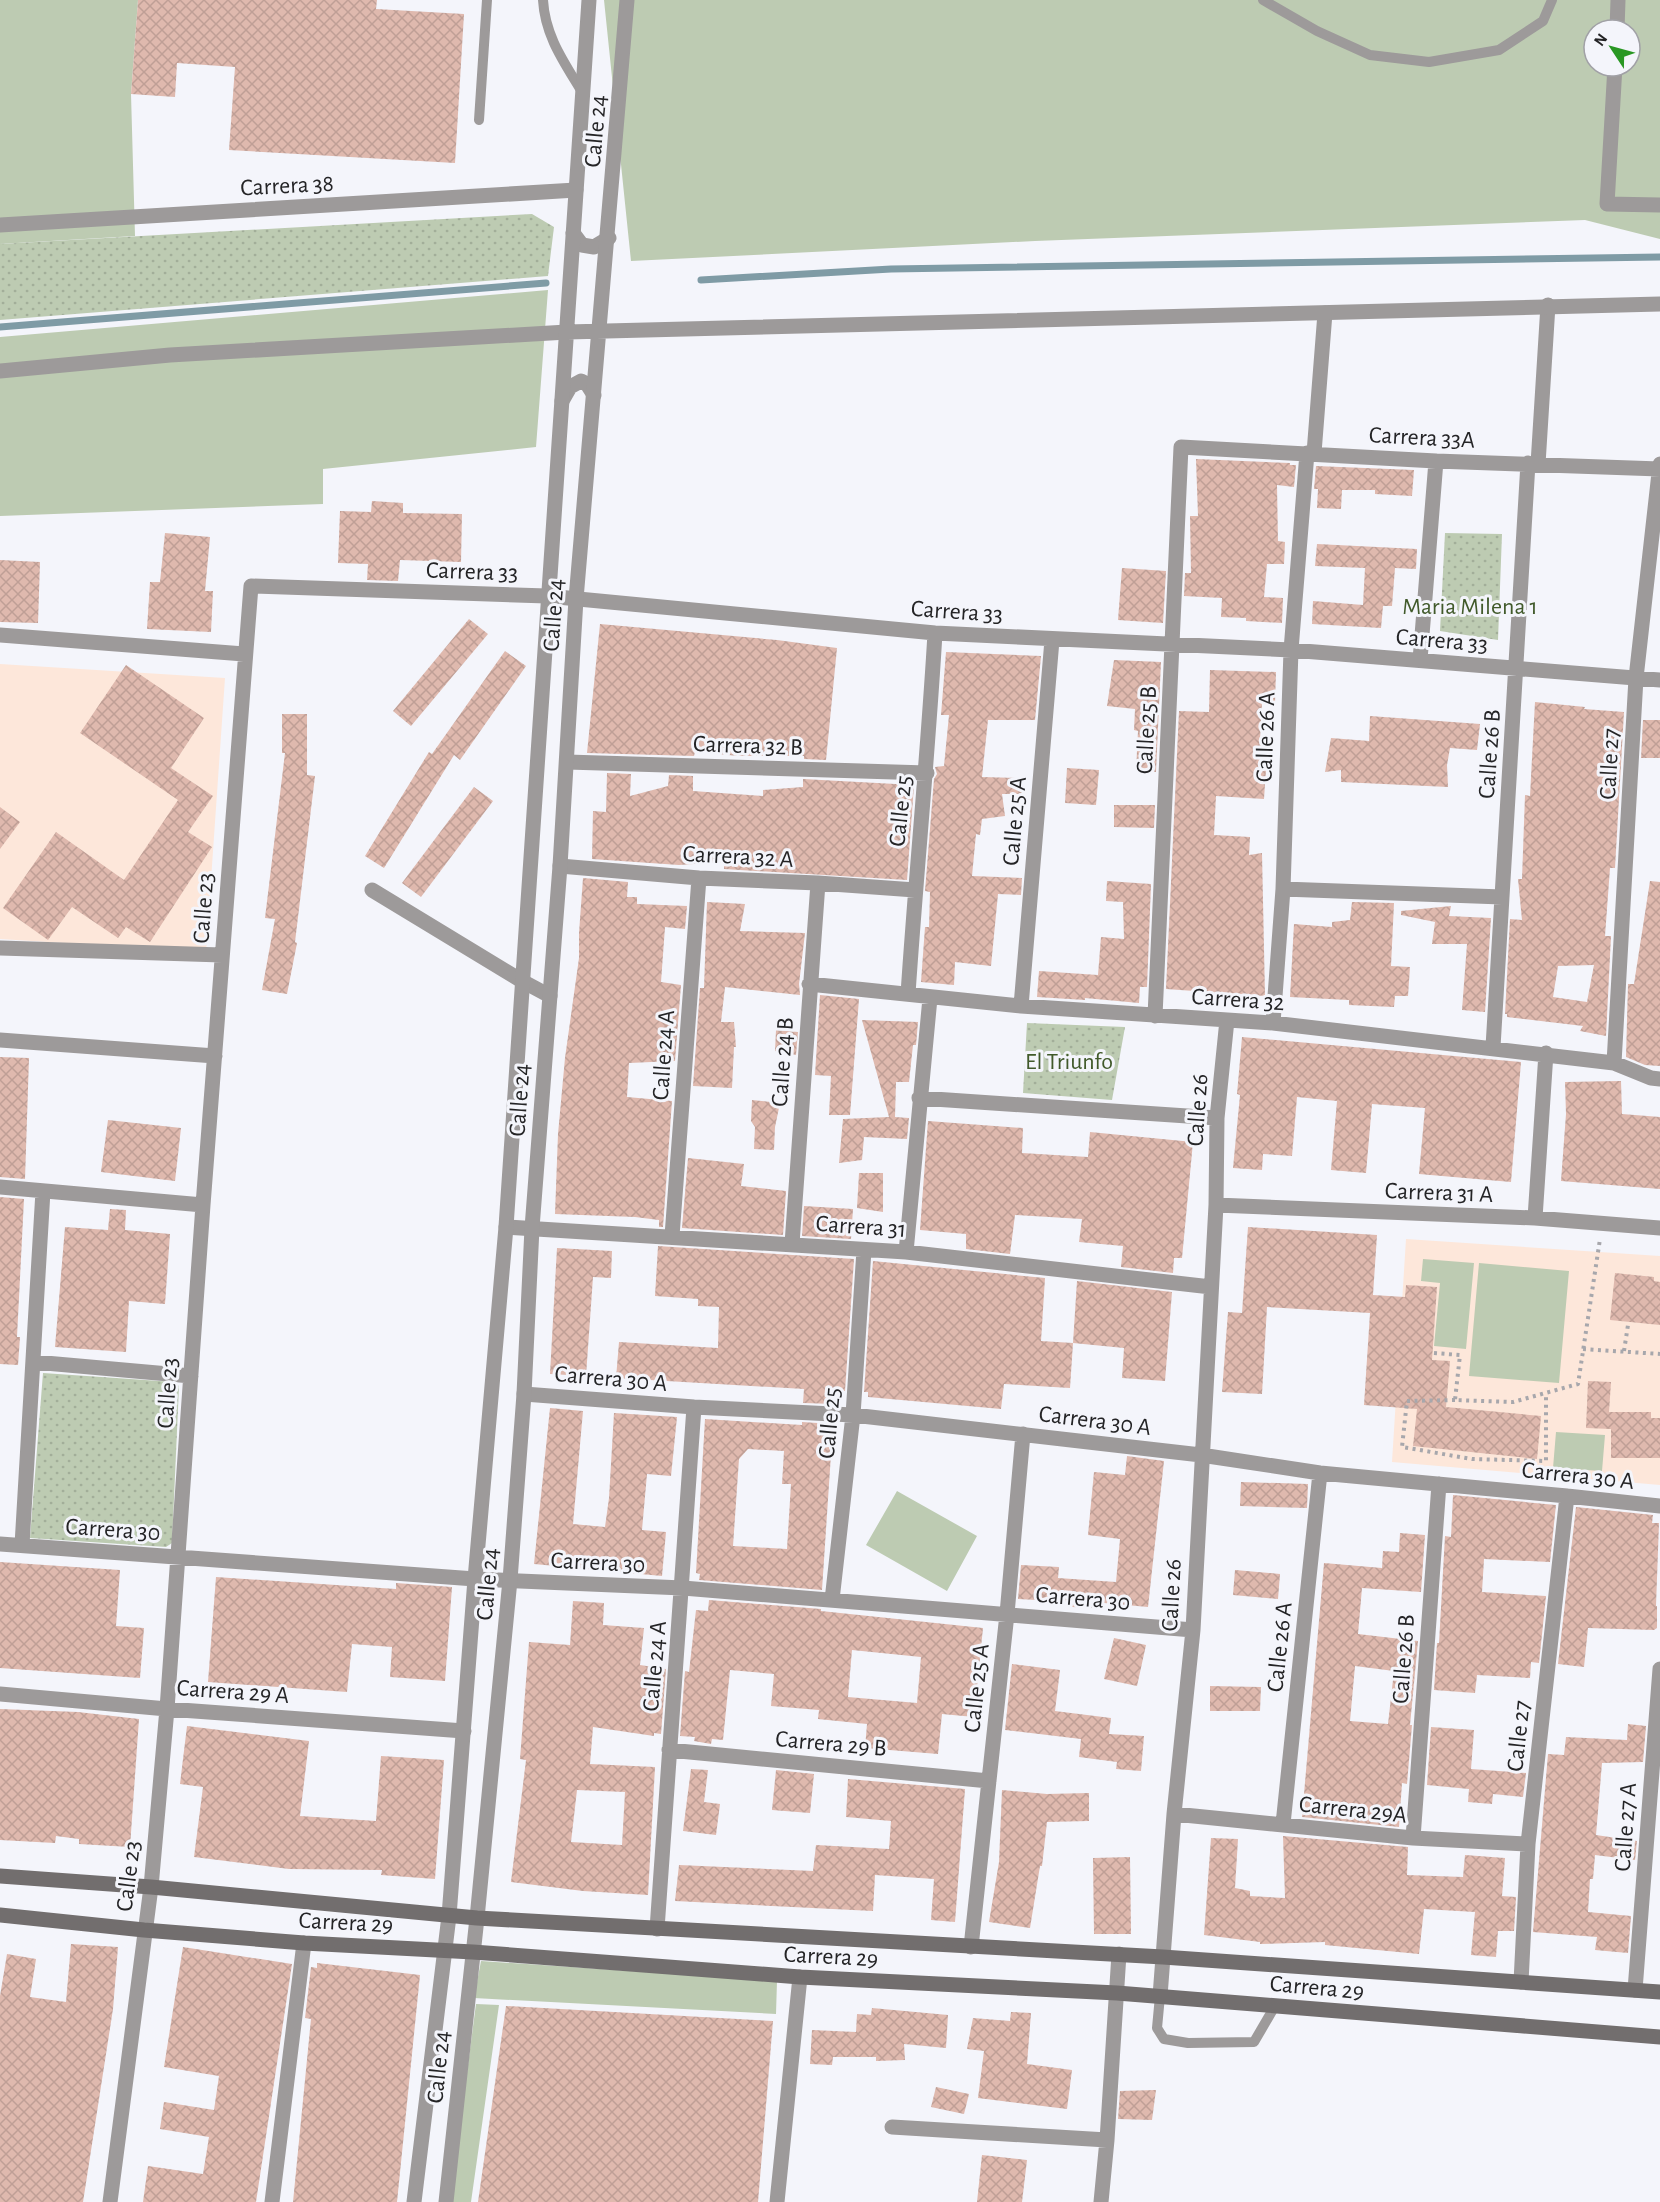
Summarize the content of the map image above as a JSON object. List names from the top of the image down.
{
  "streets": {
    "main road": ["Carrera 29"],
    "street": [
      "Calle 24",
      "Carrera 38",
      "Carrera 33A",
      "Carrera 33",
      "Calle 25 B",
      "Calle 26 A",
      "Carrera 32 B",
      "Calle 26 B",
      "Calle 27",
      "Calle 25",
      "Calle 25 A",
      "Carrera 32 A",
      "Calle 23",
      "Carrera 32",
      "Calle 24 A",
      "Calle 24 B",
      "Calle 26",
      "Carrera 31 A",
      "Carrera 31",
      "Carrera 30 A",
      "Carrera 30",
      "Carrera 29 A",
      "Carrera 29 B",
      "Carrera 29A",
      "Calle 27 A"
    ]
  },
  "crossings": [
    ["Calle 24", "Carrera 38"],
    ["Calle 24", "Carrera 33"],
    ["Calle 24", "Carrera 32 B"],
    ["Calle 24", "Carrera 32 A"],
    ["Calle 24", "Carrera 31"],
    ["Calle 24", "Carrera 30 A"],
    ["Calle 24", "Carrera 30"],
    ["Calle 24", "Carrera 29 A"],
    ["Calle 24", "Carrera 29"],
    ["Carrera 33A", "Calle 25 B"],
    ["Carrera 33A", "Calle 26 A"],
    ["Carrera 33A", "Calle 26 B"],
    ["Carrera 33A", "Calle 27"],
    ["Carrera 33", "Calle 25 B"],
    ["Carrera 33", "Calle 26 A"],
    ["Carrera 33", "Calle 26 B"],
    ["Carrera 33", "Calle 27"],
    ["Carrera 33", "Calle 25"],
    ["Carrera 33", "Calle 25 A"],
    ["Carrera 33", "Calle 23"],
    ["Calle 25 B", "Carrera 32"],
    ["Calle 26 A", "Carrera 32"],
    ["Calle 26 A", "Carrera 30 A"],
    ["Calle 26 A", "Carrera 29A"],
    ["Carrera 32 B", "Calle 25"],
    ["Calle 26 B", "Carrera 32"],
    ["Calle 26 B", "Carrera 30 A"],
    ["Calle 26 B", "Carrera 29A"],
    ["Calle 27", "Carrera 32"],
    ["Calle 27", "Carrera 30 A"],
    ["Calle 27", "Carrera 29A"],
    ["Calle 27", "Carrera 29"],
    ["Calle 25", "Carrera 32 A"],
    ["Calle 25", "Carrera 32"],
    ["Calle 25", "Carrera 31"],
    ["Calle 25", "Carrera 30 A"],
    ["Calle 25", "Carrera 30"],
    ["Calle 25 A", "Carrera 32"],
    ["Calle 25 A", "Carrera 30 A"],
    ["Calle 25 A", "Carrera 30"],
    ["Calle 25 A", "Carrera 29 B"],
    ["Calle 25 A", "Carrera 29"],
    ["Carrera 32 A", "Calle 24 A"],
    ["Carrera 32 A", "Calle 24 B"],
    ["Calle 23", "Carrera 30"],
    ["Calle 23", "Carrera 29 A"],
    ["Calle 23", "Carrera 29"],
    ["Carrera 32", "Calle 24 B"],
    ["Carrera 32", "Calle 26"],
    ["Calle 24 A", "Carrera 31"],
    ["Calle 24 A", "Carrera 30 A"],
    ["Calle 24 A", "Carrera 30"],
    ["Calle 24 A", "Carrera 29 B"],
    ["Calle 24 A", "Carrera 29"],
    ["Calle 24 B", "Carrera 31"],
    ["Calle 26", "Carrera 31 A"],
    ["Calle 26", "Carrera 31"],
    ["Calle 26", "Carrera 30 A"],
    ["Calle 26", "Carrera 30"],
    ["Calle 26", "Carrera 29A"],
    ["Calle 26", "Carrera 29"],
    ["Calle 27 A", "Carrera 29"]
  ],
  "parks": ["Maria Milena 1", "El Triunfo"],
  "north": "top left"
}
